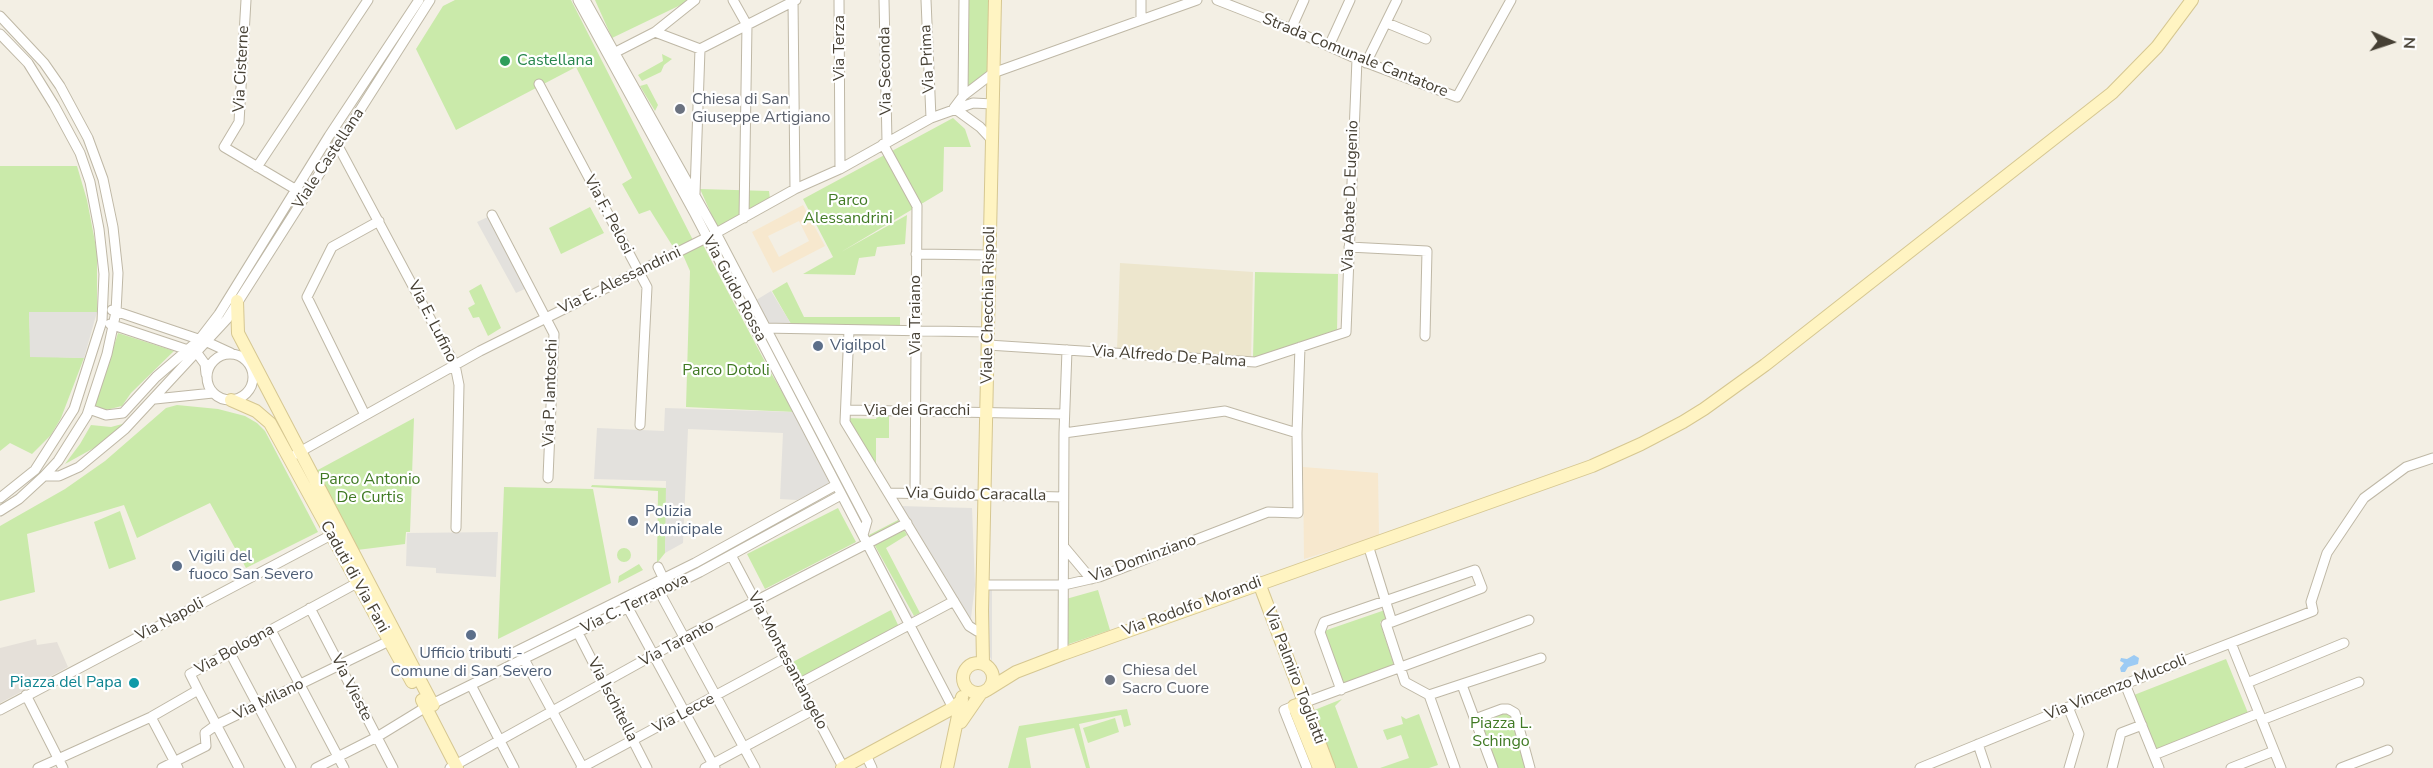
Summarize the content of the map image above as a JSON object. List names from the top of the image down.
{
  "streets": {
    "main road": [
      "Viale Checchia Rispoli",
      "Caduti di Via Fani",
      "Via Rodolfo Morandi",
      "Via Palmiro Togliatti"
    ],
    "street": [
      "Via Terza",
      "Strada Comunale Cantatore",
      "Via Prima",
      "Via Cisterne",
      "Via Seconda",
      "Viale Castellana",
      "Via Abate D. Eugenio",
      "Via F. Pelosi",
      "Via E. Alessandrini",
      "Via Guido Rossa",
      "Via Traiano",
      "Via E. Lufino",
      "Via Alfredo De Palma",
      "Via P. Iantoschi",
      "Via dei Gracchi",
      "Via Guido Caracalla",
      "Via Dominziano",
      "Via C. Terranova",
      "Via Napoli",
      "Via Taranto",
      "Via Bologna",
      "Via Montesantangelo",
      "Via Vieste",
      "Via Vincenzo Muccoli",
      "Via Milano",
      "Via Ischitella",
      "Via Lecce"
    ]
  },
  "crossings": [
    ["Via Terza", "Via E. Alessandrini"],
    ["Strada Comunale Cantatore", "Via Abate D. Eugenio"],
    ["Via Prima", "Via E. Alessandrini"],
    ["Via Cisterne", "Viale Castellana"],
    ["Via Seconda", "Via E. Alessandrini"],
    ["Via Seconda", "Via Traiano"],
    ["Viale Castellana", "Via E. Lufino"],
    ["Via Abate D. Eugenio", "Via Alfredo De Palma"],
    ["Via F. Pelosi", "Via E. Alessandrini"],
    ["Via E. Alessandrini", "Via Guido Rossa"],
    ["Via E. Alessandrini", "Viale Checchia Rispoli"],
    ["Via E. Alessandrini", "Via Traiano"],
    ["Via E. Alessandrini", "Via E. Lufino"],
    ["Via E. Alessandrini", "Via P. Iantoschi"],
    ["Via E. Alessandrini", "Caduti di Via Fani"],
    ["Via Guido Rossa", "Viale Checchia Rispoli"],
    ["Via Guido Rossa", "Via C. Terranova"],
    ["Via Guido Rossa", "Via Taranto"],
    ["Viale Checchia Rispoli", "Via Alfredo De Palma"],
    ["Viale Checchia Rispoli", "Via dei Gracchi"],
    ["Viale Checchia Rispoli", "Via Guido Caracalla"],
    ["Viale Checchia Rispoli", "Via Dominziano"],
    ["Viale Checchia Rispoli", "Via Rodolfo Morandi"],
    ["Via Traiano", "Via dei Gracchi"],
    ["Via Traiano", "Via Guido Caracalla"],
    ["Caduti di Via Fani", "Via C. Terranova"],
    ["Caduti di Via Fani", "Via Napoli"],
    ["Caduti di Via Fani", "Via Bologna"],
    ["Caduti di Via Fani", "Via Milano"],
    ["Via C. Terranova", "Via Montesantangelo"],
    ["Via C. Terranova", "Via Vieste"],
    ["Via C. Terranova", "Via Ischitella"],
    ["Via Rodolfo Morandi", "Via Palmiro Togliatti"],
    ["Via Taranto", "Via Montesantangelo"],
    ["Via Taranto", "Via Ischitella"],
    ["Via Bologna", "Via Vieste"],
    ["Via Montesantangelo", "Via Lecce"],
    ["Via Vieste", "Via Milano"],
    ["Via Ischitella", "Via Lecce"]
  ],
  "parks": [
    "Parco Alessandrini",
    "Parco Dotoli",
    "Parco Antonio De Curtis",
    "Piazza L. Schingo"
  ],
  "places": [
    "Castellana",
    "Chiesa di San Giuseppe Artigiano",
    "Vigilpol",
    "Polizia Municipale",
    "Vigili del fuoco San Severo",
    "Ufficio tributi - Comune di San Severo",
    "Chiesa del Sacro Cuore",
    "Piazza del Papa"
  ],
  "north": "right"
}
